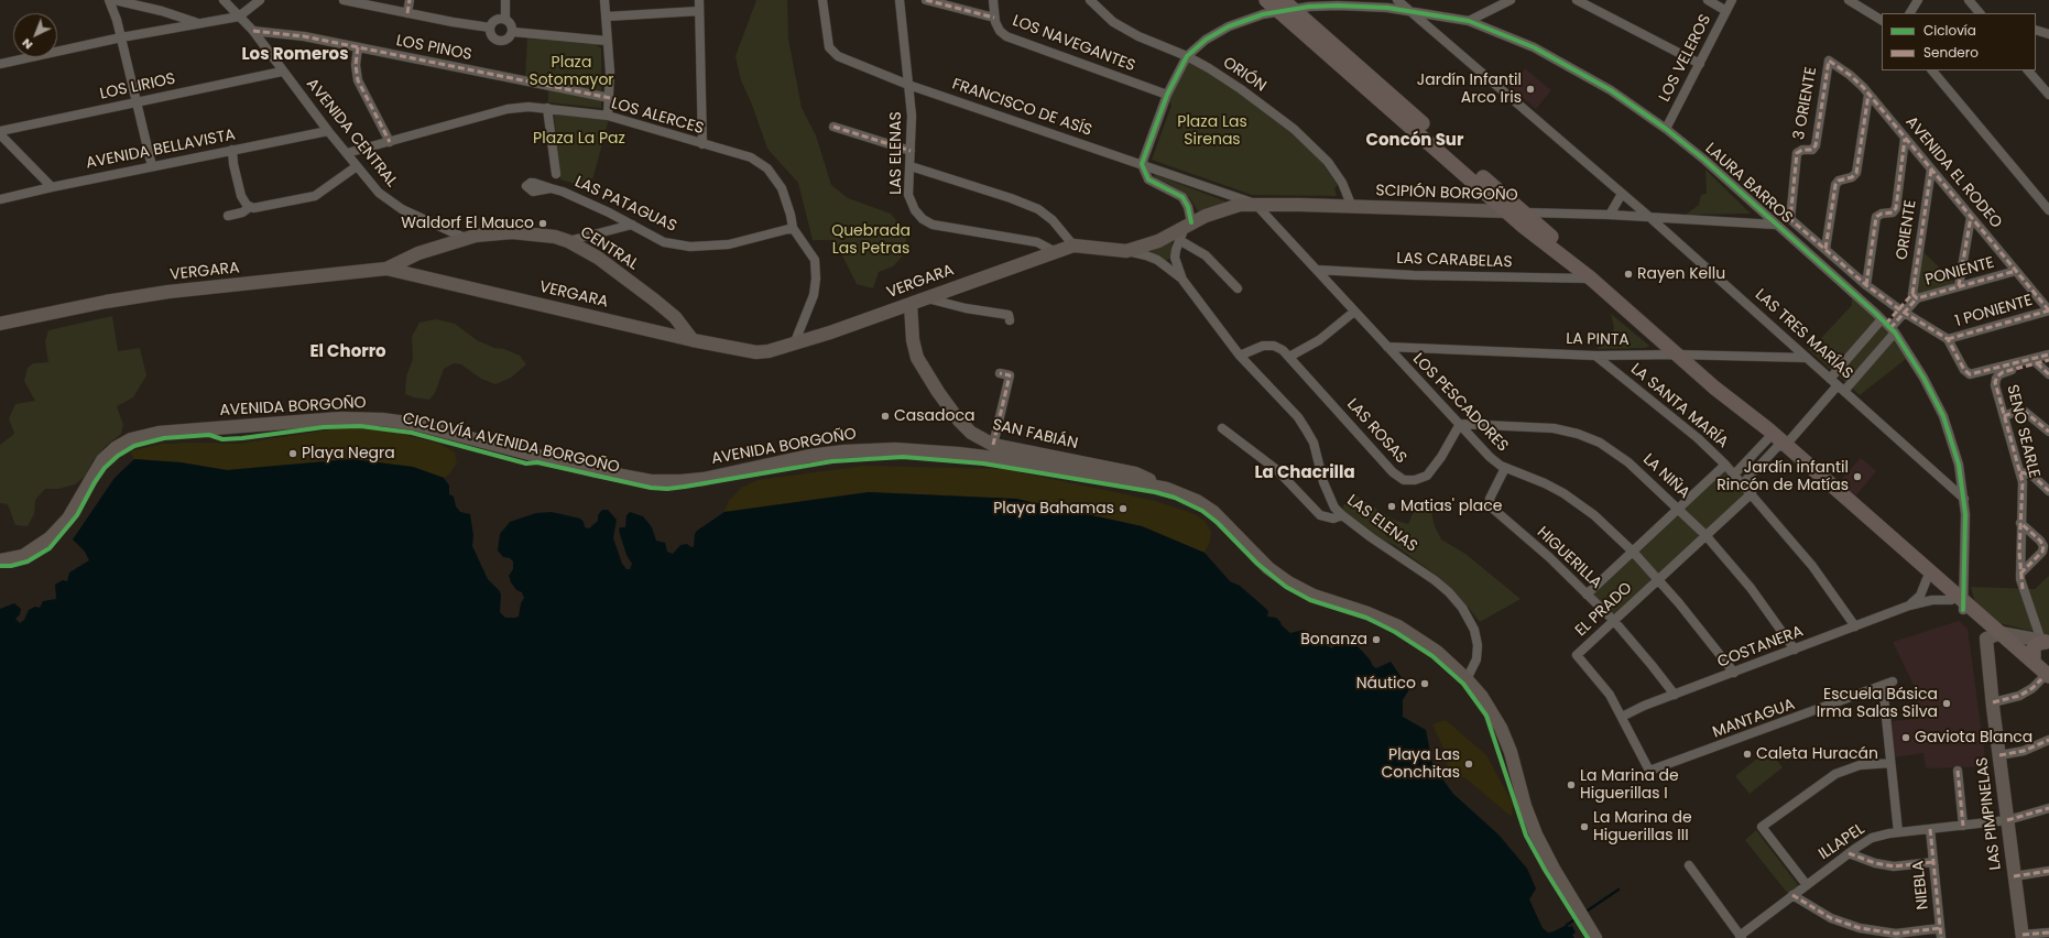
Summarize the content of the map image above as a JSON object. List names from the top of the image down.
{
  "streets": {
    "street": [
      "LOS NAVEGANTES",
      "LOS PINOS",
      "LOS VELEROS",
      "ORIÓN",
      "LOS LIRIOS",
      "3 ORIENTE",
      "FRANCISCO DE ASÍS",
      "LOS ALERCES",
      "AVENIDA CENTRAL",
      "AVENIDA BELLAVISTA",
      "LAS ELENAS",
      "AVENIDA EL RODEO",
      "LAURA BARROS",
      "SCIPIÓN BORGOÑO",
      "LAS PATAGUAS",
      "ORIENTE",
      "CENTRAL",
      "LAS CARABELAS",
      "VERGARA",
      "PONIENTE",
      "1 PONIENTE",
      "LAS TRES MARÍAS",
      "LA PINTA",
      "LOS PESCADORES",
      "LA SANTA MARÍA",
      "AVENIDA BORGOÑO",
      "LAS ROSAS",
      "SENO SEARLE",
      "SAN FABIÁN",
      "LA NIÑA",
      "HIGUERILLA",
      "EL PRADO",
      "COSTANERA",
      "MANTAGUA",
      "LAS PIMPINELAS",
      "ILLAPEL",
      "NIEBLA"
    ],
    "cycle path": ["CICLOVÍA AVENIDA BORGOÑO"]
  },
  "crossings": [
    ["LOS NAVEGANTES", "LAURA BARROS"],
    ["LOS PINOS", "AVENIDA CENTRAL"],
    ["LOS VELEROS", "LAURA BARROS"],
    ["ORIÓN", "LAURA BARROS"],
    ["ORIÓN", "SCIPIÓN BORGOÑO"],
    ["LOS LIRIOS", "AVENIDA CENTRAL"],
    ["3 ORIENTE", "AVENIDA EL RODEO"],
    ["FRANCISCO DE ASÍS", "LAS ELENAS"],
    ["FRANCISCO DE ASÍS", "LAURA BARROS"],
    ["FRANCISCO DE ASÍS", "SCIPIÓN BORGOÑO"],
    ["FRANCISCO DE ASÍS", "LOS PESCADORES"],
    ["LOS ALERCES", "AVENIDA CENTRAL"],
    ["LOS ALERCES", "LAS PATAGUAS"],
    ["LOS ALERCES", "VERGARA"],
    ["AVENIDA CENTRAL", "AVENIDA BELLAVISTA"],
    ["AVENIDA CENTRAL", "CENTRAL"],
    ["LAS ELENAS", "SCIPIÓN BORGOÑO"],
    ["LAS ELENAS", "VERGARA"],
    ["LAS ELENAS", "AVENIDA BORGOÑO"],
    ["LAS ELENAS", "LAS ROSAS"],
    ["AVENIDA EL RODEO", "ORIENTE"],
    ["AVENIDA EL RODEO", "PONIENTE"],
    ["AVENIDA EL RODEO", "1 PONIENTE"],
    ["LAURA BARROS", "SCIPIÓN BORGOÑO"],
    ["LAURA BARROS", "LAS TRES MARÍAS"],
    ["LAURA BARROS", "COSTANERA"],
    ["SCIPIÓN BORGOÑO", "VERGARA"],
    ["SCIPIÓN BORGOÑO", "LAS TRES MARÍAS"],
    ["SCIPIÓN BORGOÑO", "LOS PESCADORES"],
    ["ORIENTE", "PONIENTE"],
    ["CENTRAL", "VERGARA"],
    ["LAS CARABELAS", "LOS PESCADORES"],
    ["VERGARA", "SAN FABIÁN"],
    ["LAS TRES MARÍAS", "LA PINTA"],
    ["LA PINTA", "LOS PESCADORES"],
    ["LA PINTA", "LA SANTA MARÍA"],
    ["LOS PESCADORES", "LAS ROSAS"],
    ["LOS PESCADORES", "LA NIÑA"],
    ["LOS PESCADORES", "HIGUERILLA"],
    ["LOS PESCADORES", "EL PRADO"],
    ["LOS PESCADORES", "COSTANERA"],
    ["LA SANTA MARÍA", "EL PRADO"],
    ["LA SANTA MARÍA", "COSTANERA"],
    ["AVENIDA BORGOÑO", "SAN FABIÁN"],
    ["LAS ROSAS", "LA NIÑA"],
    ["LA NIÑA", "EL PRADO"],
    ["LA NIÑA", "COSTANERA"],
    ["HIGUERILLA", "EL PRADO"],
    ["HIGUERILLA", "COSTANERA"],
    ["EL PRADO", "COSTANERA"],
    ["EL PRADO", "MANTAGUA"],
    ["LAS PIMPINELAS", "ILLAPEL"],
    ["ILLAPEL", "NIEBLA"]
  ],
  "districts": [
    "Los Romeros",
    "Concón Sur",
    "El Chorro",
    "La Chacrilla"
  ],
  "parks": [
    "Plaza Sotomayor",
    "Plaza Las Sirenas",
    "Plaza La Paz",
    "Quebrada Las Petras"
  ],
  "places": [
    "Jardín Infantil Arco Iris",
    "Waldorf El Mauco",
    "Rayen Kellu",
    "Casadoca",
    "Playa Negra",
    "Jardín infantil Rincón de Matías",
    "Matias' place",
    "Playa Bahamas",
    "Bonanza",
    "Náutico",
    "Escuela Básica Irma Salas Silva",
    "Gaviota Blanca",
    "Caleta Huracán",
    "Playa Las Conchitas",
    "La Marina de Higuerillas I",
    "La Marina de Higuerillas III"
  ],
  "legend": ["Ciclovía", "Sendero"],
  "north": "bottom left"
}
